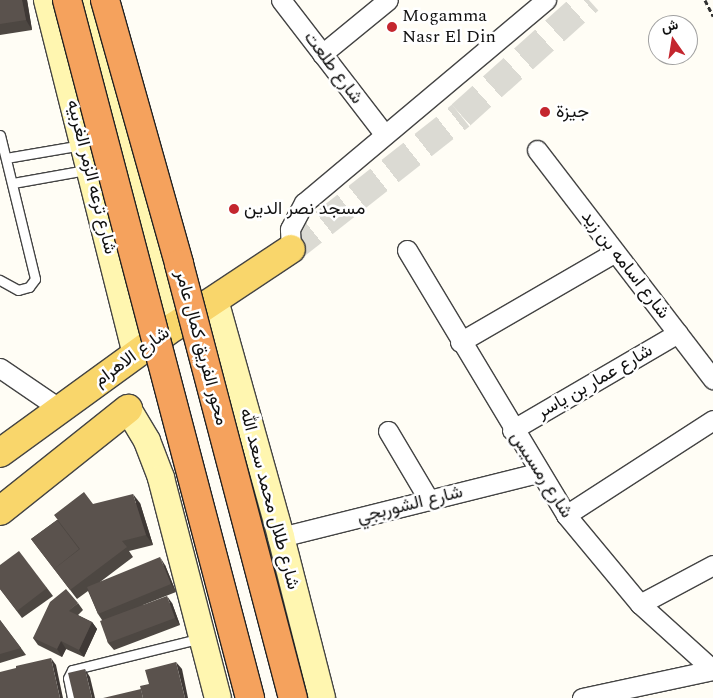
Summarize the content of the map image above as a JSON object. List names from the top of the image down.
{
  "streets": {
    "highway": ["محور الفريق كمال عامر"],
    "main road": ["شارع ترعه الزمر الغربيه", "شارع الاهرام", "شارع طلال محمد سعد الله"],
    "street": [
      "شارع طلعت",
      "شارع اسامه بن زيد",
      "شارع عمار بن ياسر",
      "شارع رمسيس",
      "شارع الشوربجي"
    ]
  },
  "crossings": [
    ["شارع ترعه الزمر الغربيه", "شارع الاهرام"],
    ["شارع اسامه بن زيد", "شارع عمار بن ياسر"],
    ["شارع الاهرام", "شارع طلال محمد سعد الله"],
    ["شارع عمار بن ياسر", "شارع رمسيس"],
    ["شارع رمسيس", "شارع الشوربجي"],
    ["شارع طلال محمد سعد الله", "شارع الشوربجي"]
  ],
  "places": ["Mogamma Nasr El Din", "جيزة", "مسجد نصر الدين"],
  "north": "top"
}
